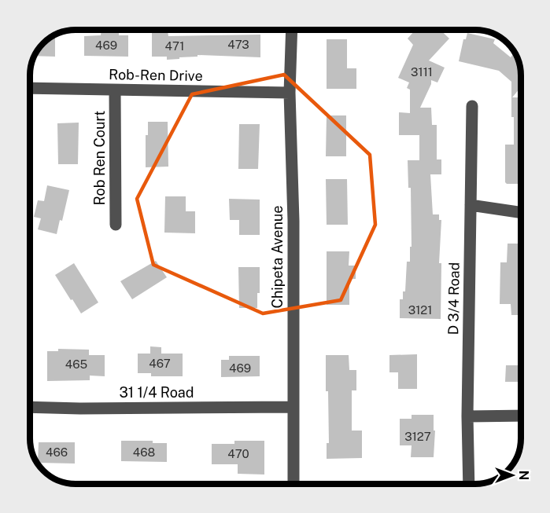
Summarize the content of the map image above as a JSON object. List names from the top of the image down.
{
  "streets": {
    "street": [
      "Rob-Ren Drive",
      "Rob Ren Court",
      "Chipeta Avenue",
      "D 3/4 Road",
      "31 1/4 Road"
    ]
  },
  "crossings": [
    ["Rob-Ren Drive", "Rob Ren Court"],
    ["Rob-Ren Drive", "Chipeta Avenue"],
    ["Chipeta Avenue", "31 1/4 Road"]
  ],
  "house_numbers": [
    "473",
    "469",
    "471",
    "3111",
    "3121",
    "467",
    "465",
    "469",
    "3127",
    "466",
    "468",
    "470"
  ],
  "north": "right"
}
